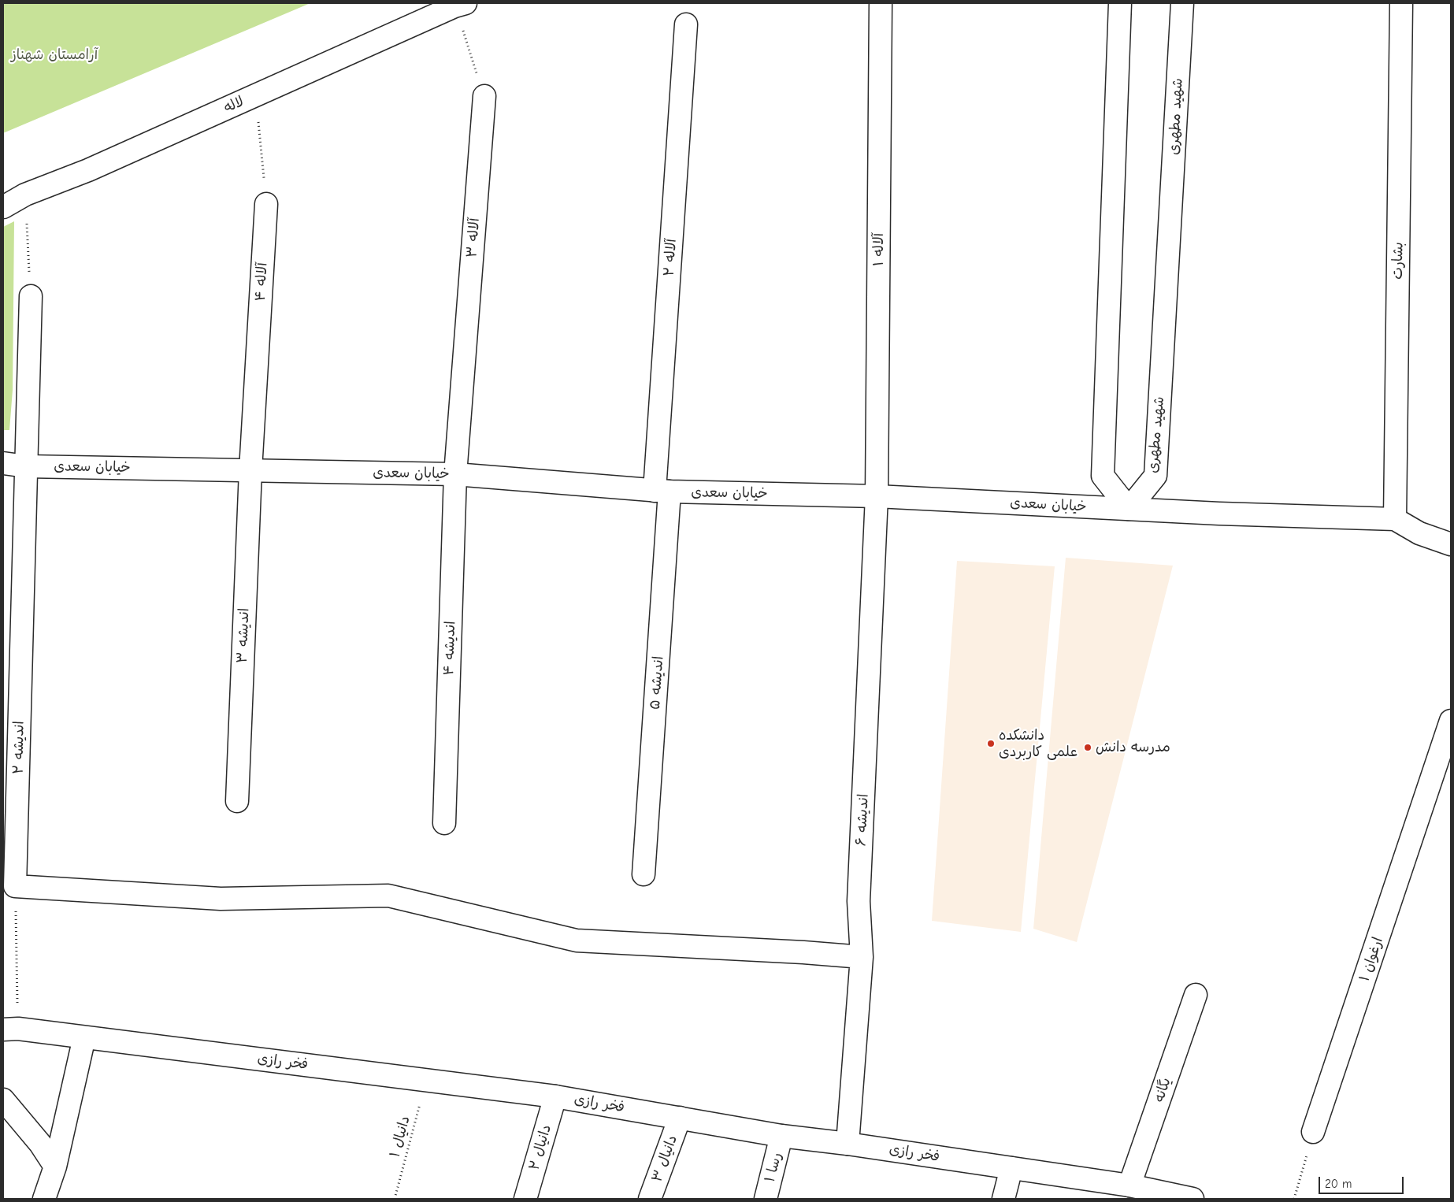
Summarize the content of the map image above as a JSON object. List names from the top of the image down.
{
  "streets": {
    "street": [
      "لاله",
      "شهید مطهری",
      "آلاله ۳",
      "آلاله ۱",
      "آلاله ۲",
      "بشارت",
      "آلاله ۴",
      "خیابان سعدی",
      "اندیشه ۳",
      "اندیشه ۴",
      "اندیشه ۵",
      "اندیشه ۲",
      "اندیشه ۶",
      "ارغوان ۱",
      "فخر رازی",
      "یگانه",
      "دانیال ۲",
      "دانیال ۳",
      "رسا ۱"
    ],
    "path": ["دانیال ۱"]
  },
  "crossings": [
    ["شهید مطهری", "خیابان سعدی"],
    ["آلاله ۳", "خیابان سعدی"],
    ["آلاله ۳", "اندیشه ۴"],
    ["آلاله ۱", "خیابان سعدی"],
    ["آلاله ۱", "اندیشه ۶"],
    ["آلاله ۲", "خیابان سعدی"],
    ["آلاله ۲", "اندیشه ۵"],
    ["بشارت", "خیابان سعدی"],
    ["آلاله ۴", "خیابان سعدی"],
    ["آلاله ۴", "اندیشه ۳"],
    ["خیابان سعدی", "اندیشه ۳"],
    ["خیابان سعدی", "اندیشه ۴"],
    ["خیابان سعدی", "اندیشه ۵"],
    ["خیابان سعدی", "اندیشه ۲"],
    ["خیابان سعدی", "اندیشه ۶"],
    ["اندیشه ۶", "فخر رازی"],
    ["فخر رازی", "یگانه"],
    ["فخر رازی", "دانیال ۱"],
    ["فخر رازی", "دانیال ۲"],
    ["فخر رازی", "دانیال ۳"],
    ["فخر رازی", "رسا ۱"]
  ],
  "parks": ["آرامستان شهناز"],
  "places": ["دانشکده علمی کاربردی", "مدرسه دانش"],
  "scale_bar": "20 m"
}
